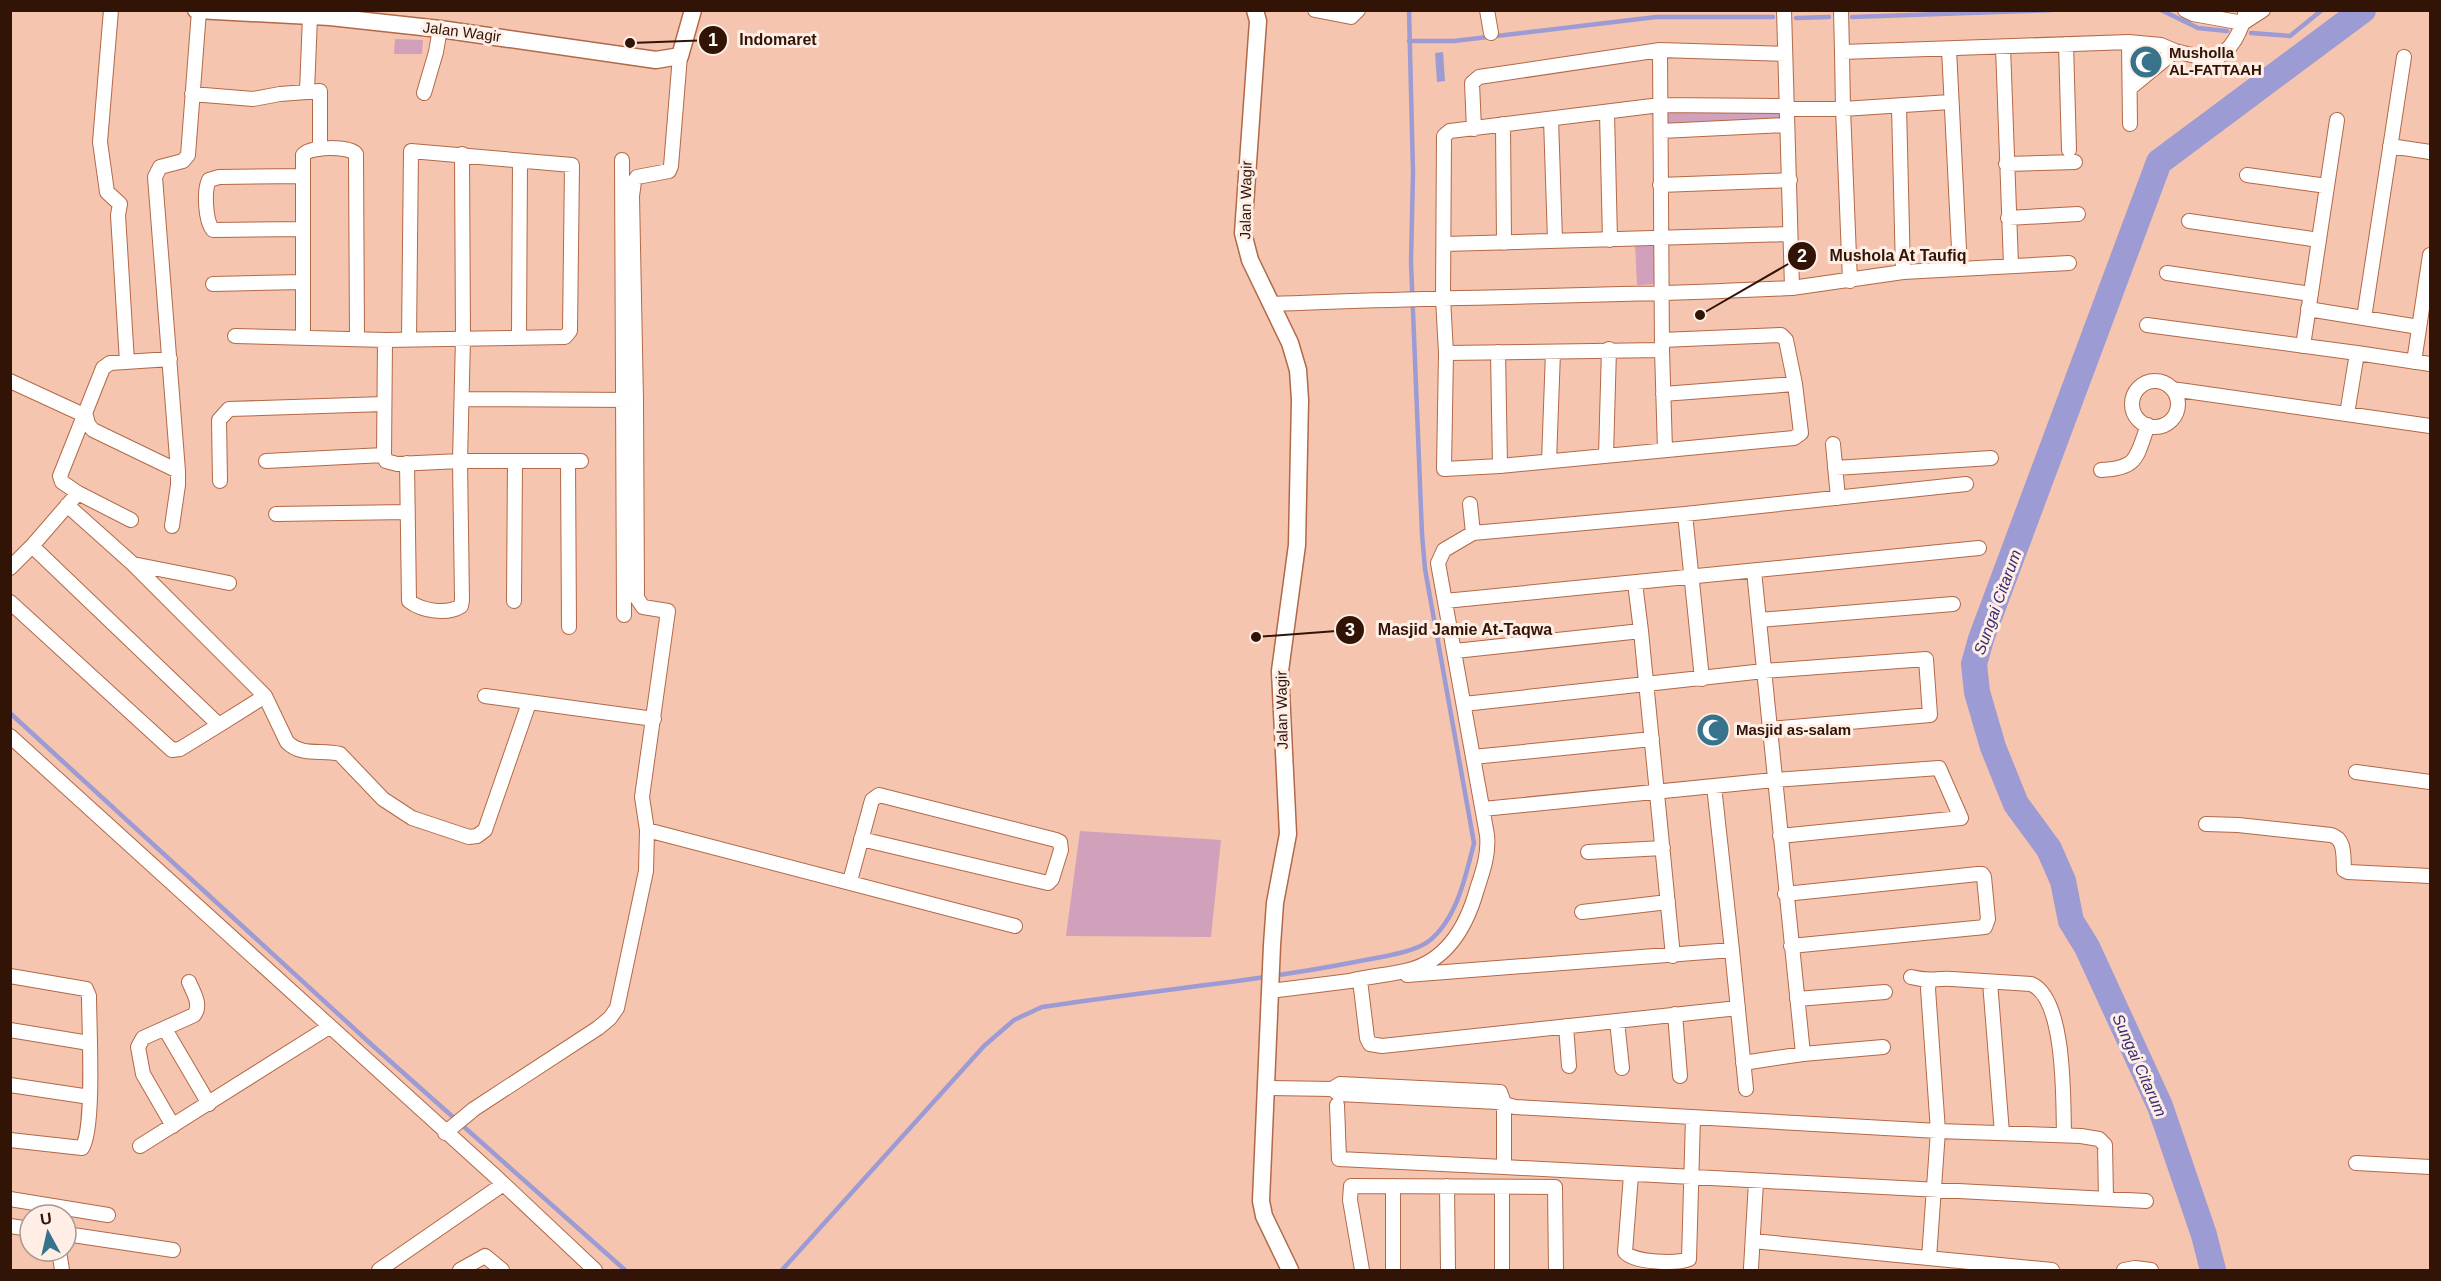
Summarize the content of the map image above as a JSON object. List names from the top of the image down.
{
  "streets": {
    "street": ["Jalan Wagir"]
  },
  "water": ["Sungai Citarum"],
  "places": {
    "other": ["Indomaret", "Mushola At Taufiq", "Masjid Jamie At-Taqwa"],
    "mosque": ["Musholla AL-FATTAAH", "Masjid as-salam"]
  },
  "north": "top"
}
